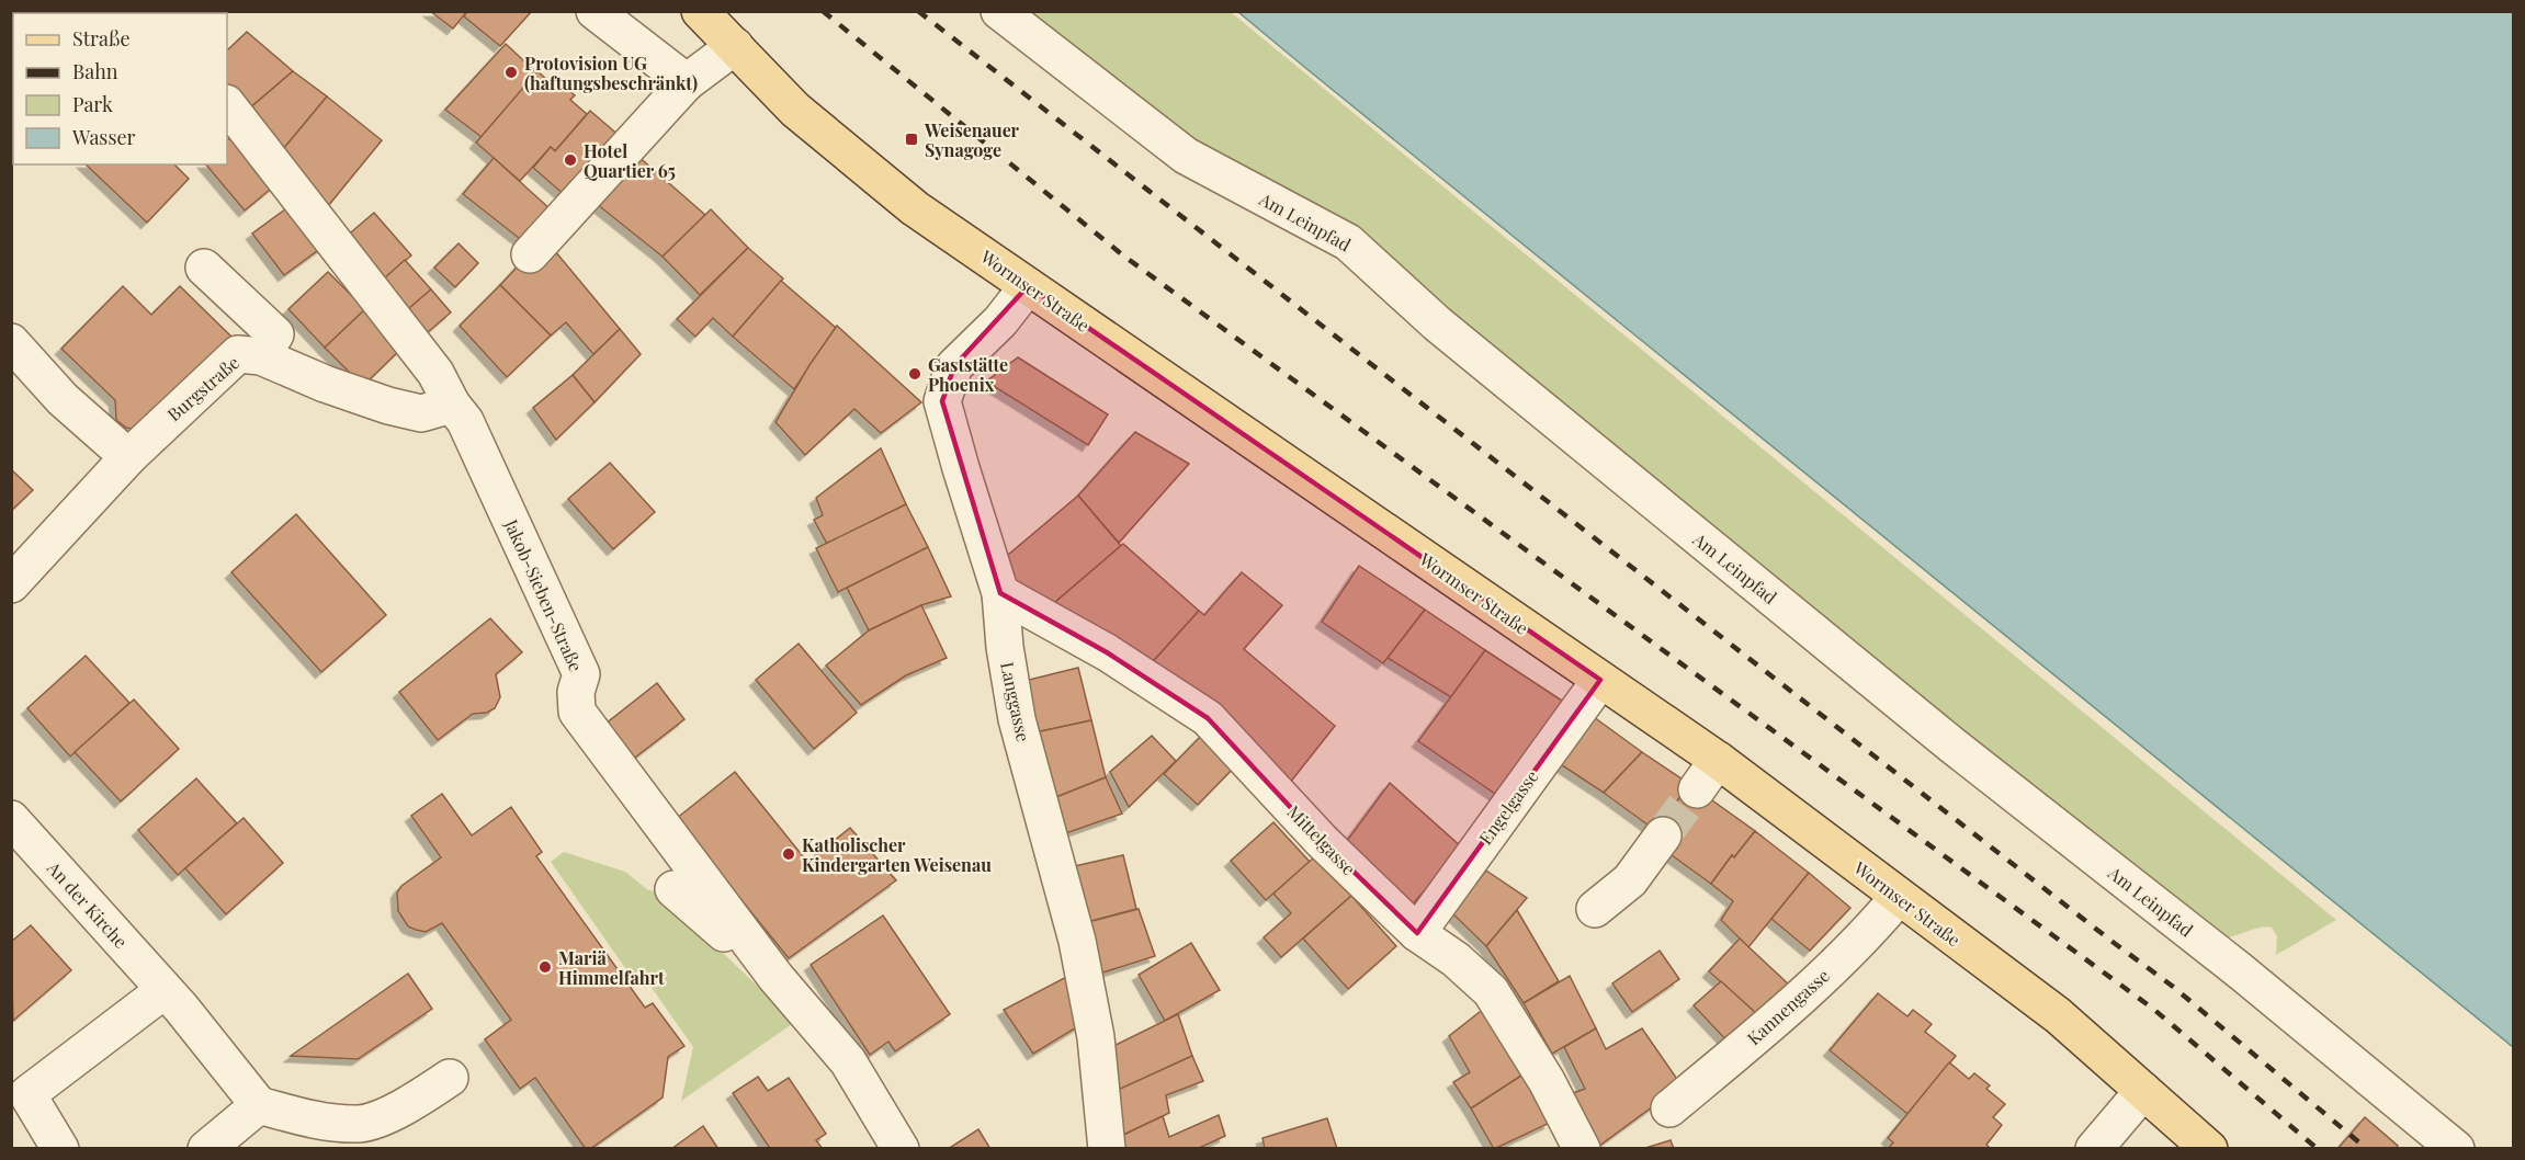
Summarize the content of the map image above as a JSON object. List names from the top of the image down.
{
  "streets": {
    "main road": ["Wormser Straße"],
    "street": [
      "Am Leinpfad",
      "Burgstraße",
      "Jakob-Sieben-Straße",
      "Langgasse",
      "Engelgasse",
      "Mittelgasse",
      "An der Kirche",
      "Kannengasse"
    ]
  },
  "crossings": [
    ["Wormser Straße", "Langgasse"],
    ["Wormser Straße", "Engelgasse"],
    ["Wormser Straße", "Kannengasse"],
    ["Burgstraße", "Jakob-Sieben-Straße"],
    ["Langgasse", "Mittelgasse"],
    ["Engelgasse", "Mittelgasse"]
  ],
  "places": {
    "other": [
      "Protovision UG (haftungsbeschränkt)",
      "Hotel Quartier 65",
      "Gaststätte Phoenix",
      "Katholischer Kindergarten Weisenau",
      "Mariä Himmelfahrt"
    ],
    "transit": ["Weisenauer Synagoge"]
  },
  "legend": [
    "Straße",
    "Bahn",
    "Park",
    "Wasser"
  ]
}
